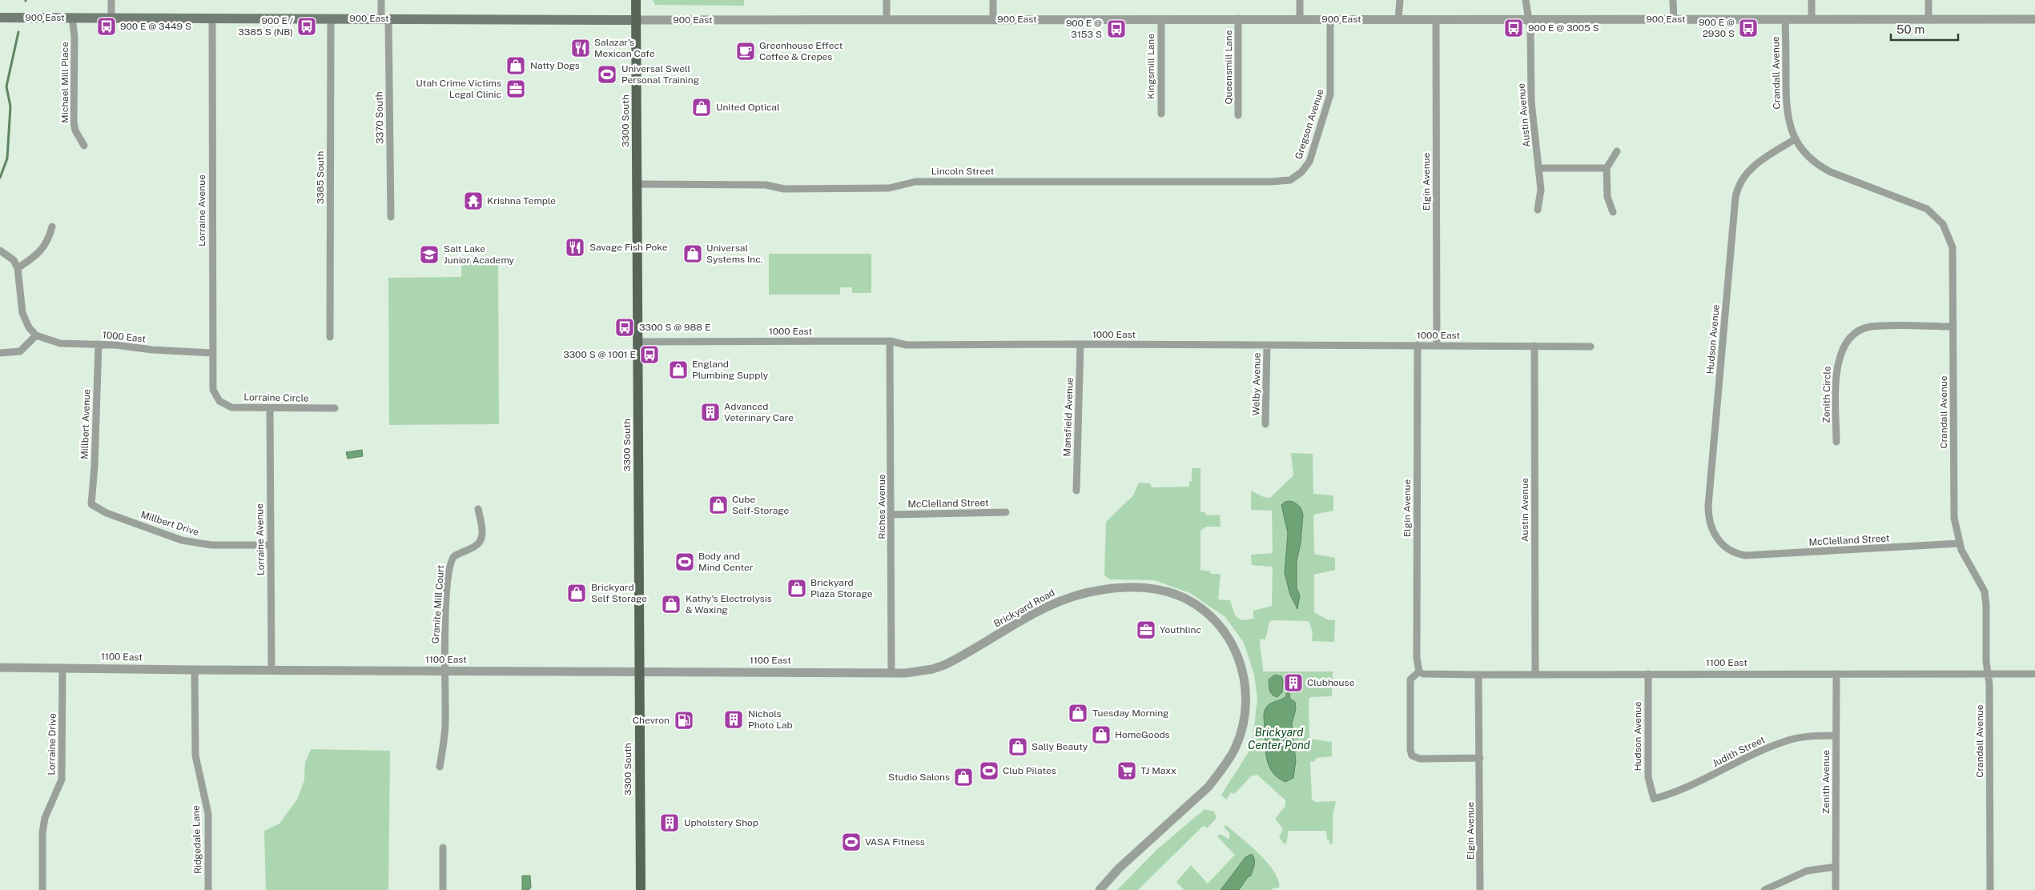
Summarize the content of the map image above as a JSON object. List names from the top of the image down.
{
  "streets": {
    "main road": ["900 East", "3300 South"],
    "street": [
      "Kingsmill Lane",
      "Queensmill Lane",
      "Crandall Avenue",
      "Michael Mill Place",
      "Austin Avenue",
      "3370 South",
      "Gregson Avenue",
      "Lincoln Street",
      "3385 South",
      "Elgin Avenue",
      "Lorraine Avenue",
      "1000 East",
      "Hudson Avenue",
      "Welby Avenue",
      "Zenith Circle",
      "Lorraine Circle",
      "Mansfield Avenue",
      "Millbert Avenue",
      "McClelland Street",
      "Riches Avenue",
      "Millbert Drive",
      "Granite Mill Court",
      "Brickyard Road",
      "1100 East",
      "Lorraine Drive",
      "Judith Street",
      "Zenith Avenue",
      "Ridgedale Lane"
    ]
  },
  "crossings": [
    ["900 East", "Kingsmill Lane"],
    ["900 East", "Queensmill Lane"],
    ["900 East", "Crandall Avenue"],
    ["900 East", "Michael Mill Place"],
    ["900 East", "Austin Avenue"],
    ["900 East", "3370 South"],
    ["900 East", "3300 South"],
    ["900 East", "Gregson Avenue"],
    ["900 East", "3385 South"],
    ["900 East", "Elgin Avenue"],
    ["900 East", "Lorraine Avenue"],
    ["Crandall Avenue", "Hudson Avenue"],
    ["Crandall Avenue", "Zenith Circle"],
    ["Crandall Avenue", "McClelland Street"],
    ["Crandall Avenue", "1100 East"],
    ["Austin Avenue", "1000 East"],
    ["Austin Avenue", "1100 East"],
    ["3300 South", "Lincoln Street"],
    ["3300 South", "1000 East"],
    ["3300 South", "1100 East"],
    ["Gregson Avenue", "Lincoln Street"],
    ["Elgin Avenue", "1000 East"],
    ["Elgin Avenue", "1100 East"],
    ["Lorraine Avenue", "1000 East"],
    ["Lorraine Avenue", "Lorraine Circle"],
    ["Lorraine Avenue", "Millbert Drive"],
    ["Lorraine Avenue", "1100 East"],
    ["1000 East", "Welby Avenue"],
    ["1000 East", "Mansfield Avenue"],
    ["1000 East", "Millbert Avenue"],
    ["1000 East", "Riches Avenue"],
    ["Hudson Avenue", "McClelland Street"],
    ["Hudson Avenue", "1100 East"],
    ["Hudson Avenue", "Judith Street"],
    ["Millbert Avenue", "Millbert Drive"],
    ["McClelland Street", "Riches Avenue"],
    ["Riches Avenue", "Brickyard Road"],
    ["Riches Avenue", "1100 East"],
    ["Granite Mill Court", "1100 East"],
    ["Brickyard Road", "1100 East"],
    ["1100 East", "Lorraine Drive"],
    ["1100 East", "Zenith Avenue"],
    ["1100 East", "Ridgedale Lane"],
    ["Judith Street", "Zenith Avenue"]
  ],
  "water": ["Brickyard Center Pond"],
  "places": {
    "bus stop": [
      "900 E @ 3449 S",
      "900 E / 3385 S (NB)",
      "900 E @ 3005 S",
      "900 E @ 2930 S",
      "900 E @ 3153 S",
      "3300 S @ 988 E",
      "3300 S @ 1001 E"
    ],
    "restaurant": ["Salazar's Mexican Cafe", "Savage Fish Poke"],
    "cafe": ["Greenhouse Effect Coffee & Crepes"],
    "shop": [
      "Natty Dogs",
      "United Optical",
      "Universal Systems Inc.",
      "England Plumbing Supply",
      "Cube Self-Storage",
      "Brickyard Plaza Storage",
      "Brickyard Self Storage",
      "Kathy's Electrolysis & Waxing",
      "Tuesday Morning",
      "HomeGoods",
      "Sally Beauty",
      "Studio Salons"
    ],
    "sports": [
      "Universal Swell Personal Training",
      "Body and Mind Center",
      "Club Pilates",
      "VASA Fitness"
    ],
    "office": ["Utah Crime Victims Legal Clinic", "Youthlinc"],
    "temple": ["Krishna Temple"],
    "school or university": ["Salt Lake Junior Academy"],
    "building": [
      "Advanced Veterinary Care",
      "Clubhouse",
      "Nichols Photo Lab",
      "Upholstery Shop"
    ],
    "fuel station": ["Chevron"],
    "supermarket": ["TJ Maxx"]
  },
  "scale_bar": "50 m"
}
